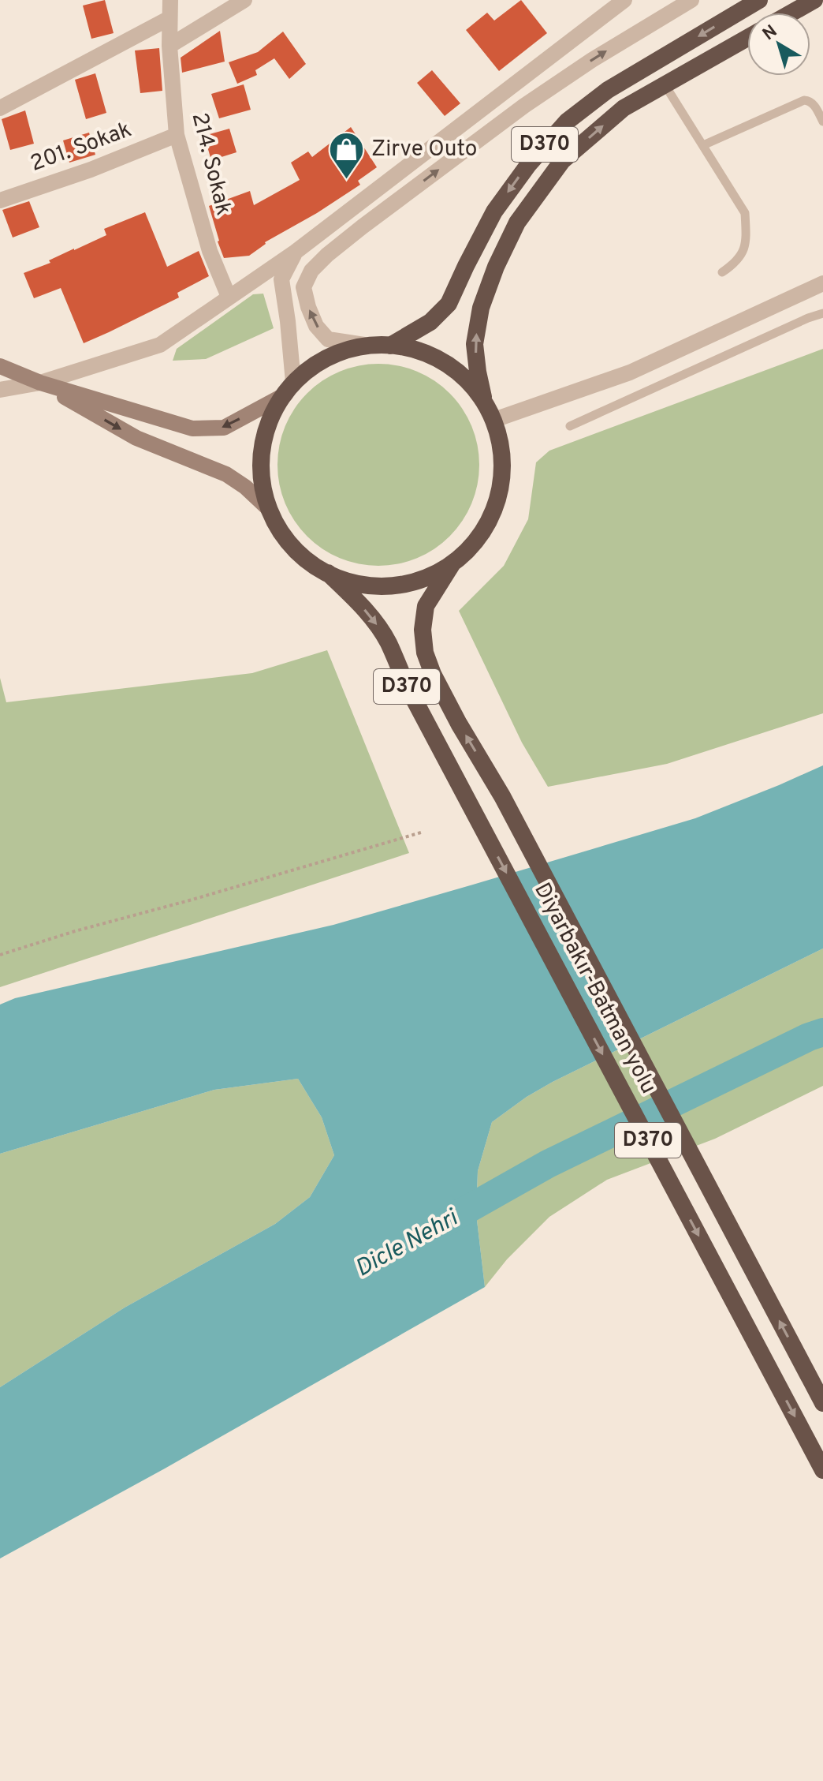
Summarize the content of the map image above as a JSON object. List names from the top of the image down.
{
  "streets": {
    "highway": ["D370", "Diyarbakır-Batman yolu"],
    "street": ["201. Sokak", "214. Sokak"]
  },
  "crossings": [
    ["201. Sokak", "214. Sokak"]
  ],
  "water": ["Dicle Nehri"],
  "places": {
    "shop": ["Zirve Outo"]
  },
  "north": "top left"
}
